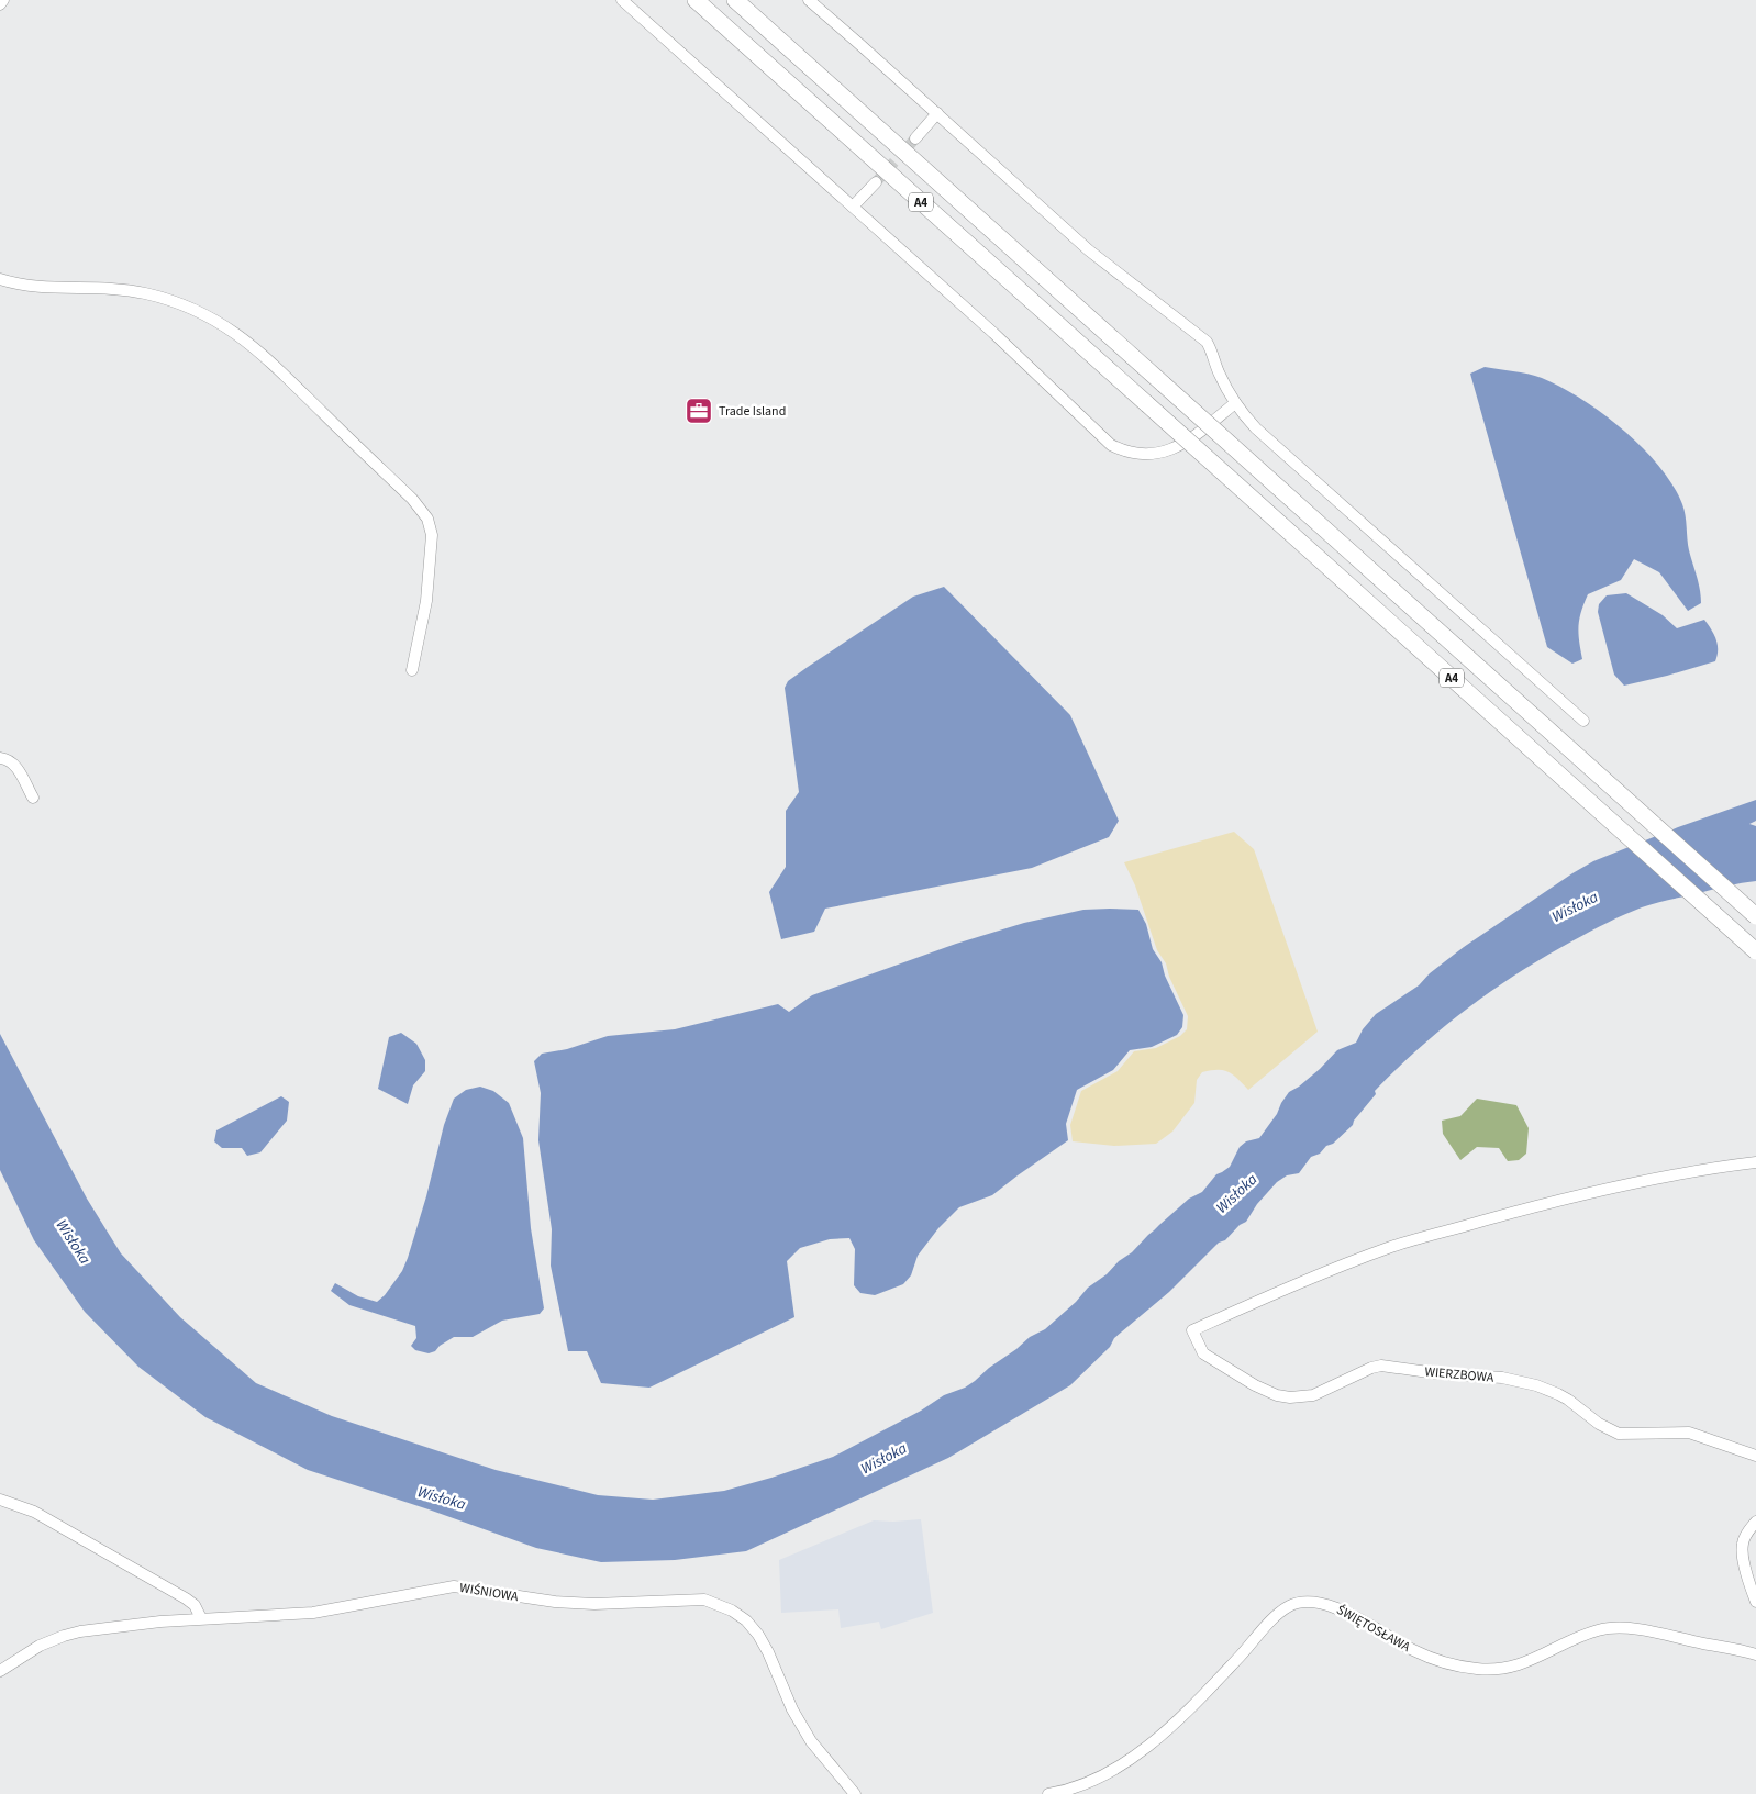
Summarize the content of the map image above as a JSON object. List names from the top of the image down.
{
  "streets": {
    "highway": ["A4"],
    "street": ["WIERZBOWA", "WIŚNIOWA", "ŚWIĘTOSŁAWA"]
  },
  "water": ["Wisłoka"],
  "places": {
    "office": ["Trade Island"]
  }
}
